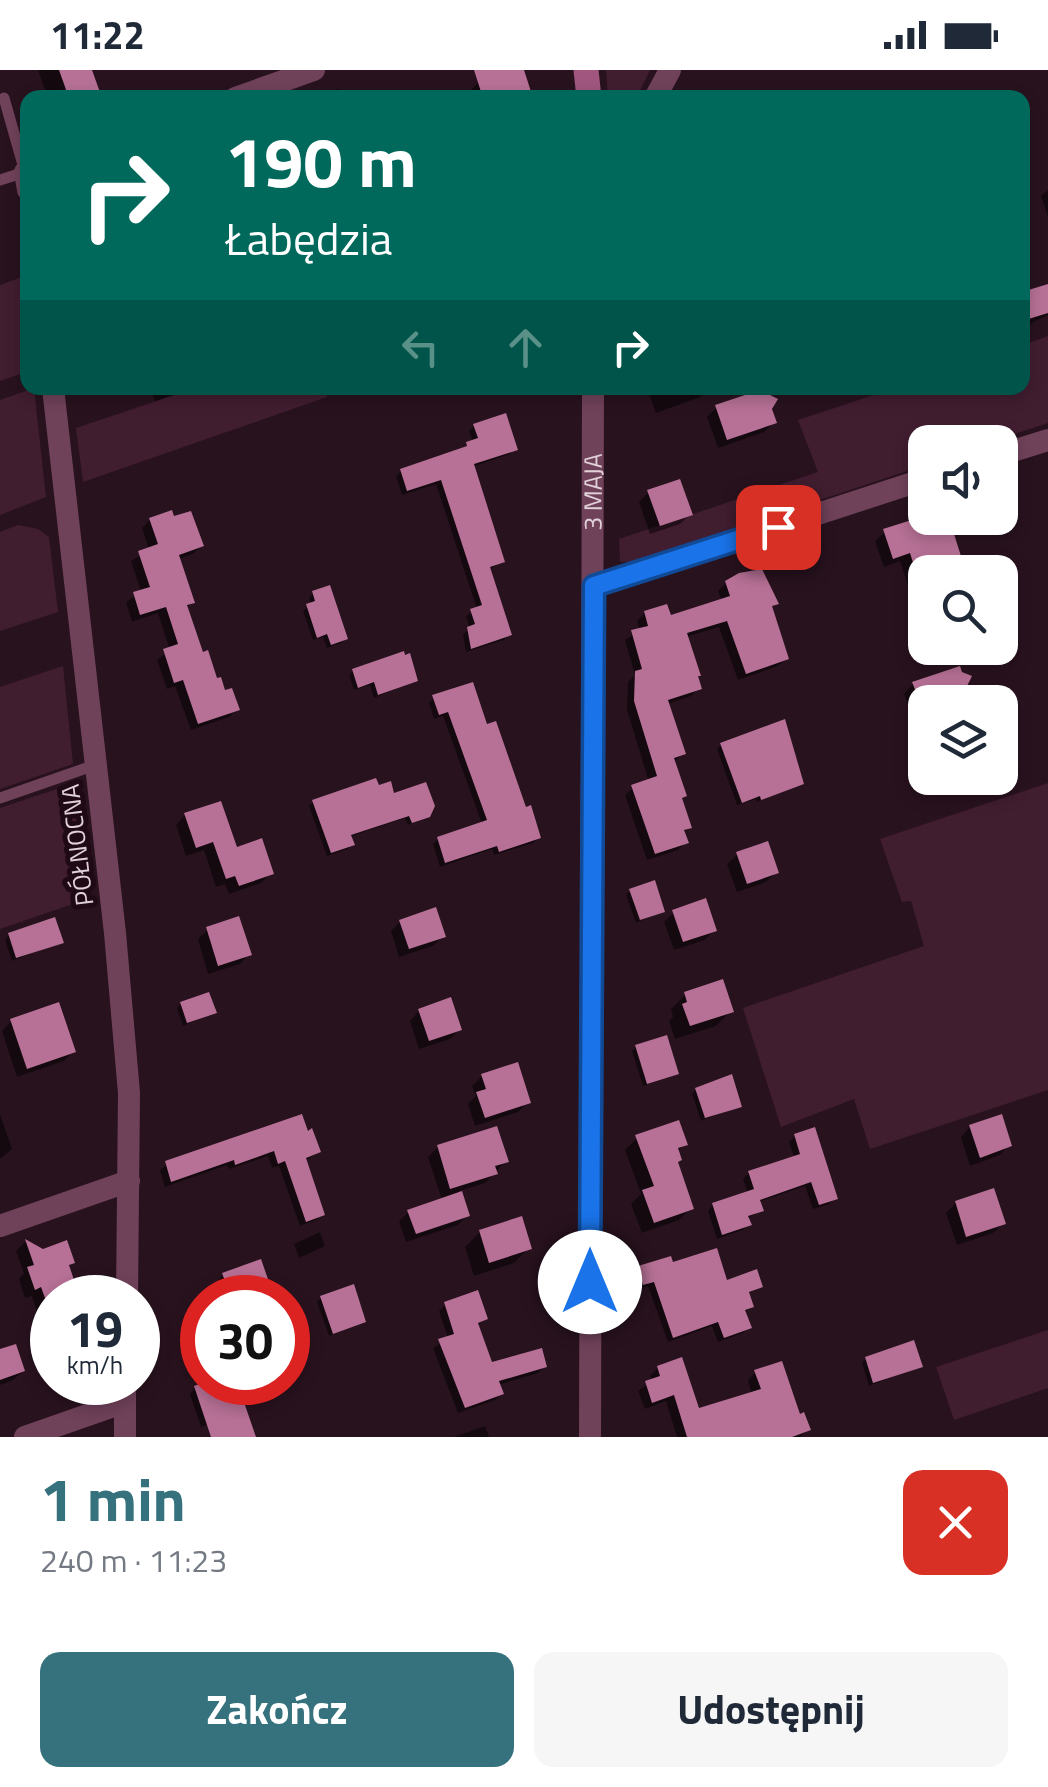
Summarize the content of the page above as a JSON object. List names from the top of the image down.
{
  "streets": {
    "street": ["3 MAJA", "PÓŁNOCNA"]
  },
  "page": {
    "status": "11:22",
    "turn": ["190 m", "Łabędzia"],
    "speed": "19 km/h",
    "limit": "30",
    "heading": ["1 min", "240 m · 11:23"],
    "buttons": ["Zakończ", "Udostępnij"]
  }
}
